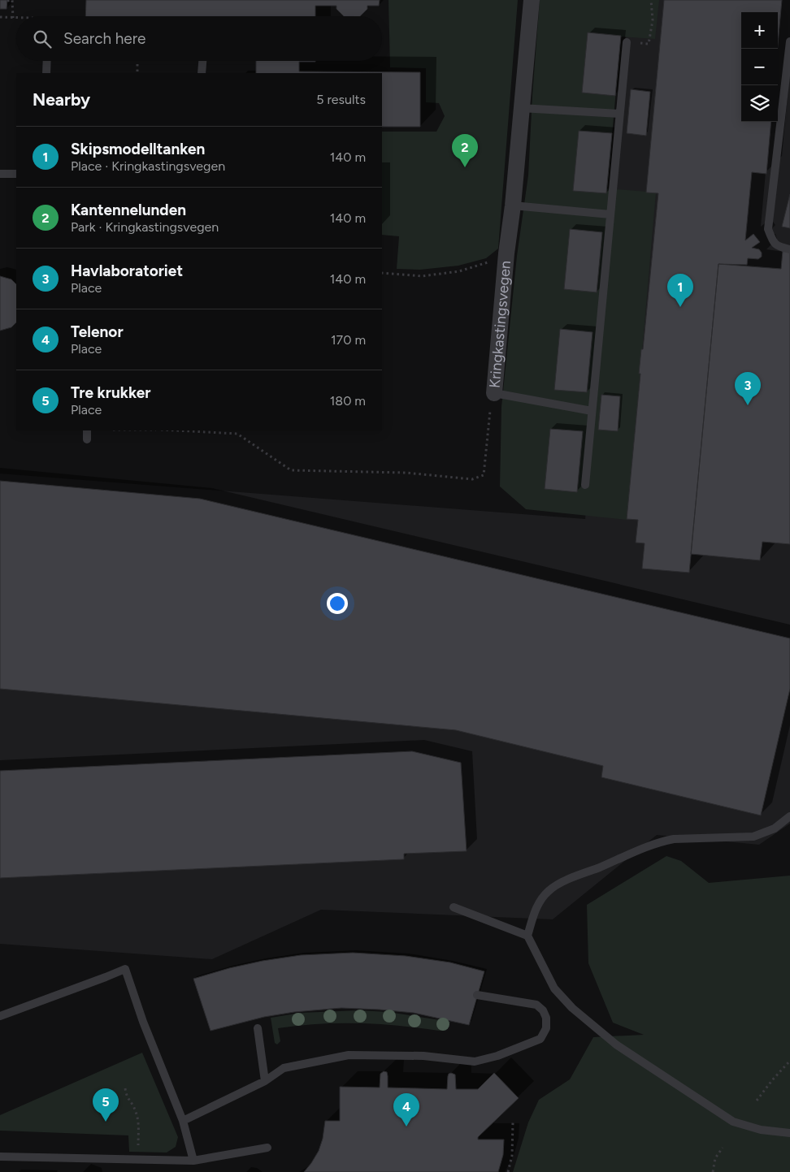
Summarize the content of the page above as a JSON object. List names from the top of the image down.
{
  "streets": {
    "street": ["Kringkastingsvegen"]
  },
  "page": {
    "map_buttons": ["+", "−"],
    "search": "Search here",
    "heading": ["Nearby", "5 results"],
    "list": [
      {
        "mark": "1",
        "name": "Skipsmodelltanken",
        "note": "Place · Kringkastingsvegen",
        "value": "140 m"
      },
      {
        "mark": "2",
        "name": "Kantennelunden",
        "note": "Park · Kringkastingsvegen",
        "value": "140 m"
      },
      {
        "mark": "3",
        "name": "Havlaboratoriet",
        "note": "Place",
        "value": "140 m"
      },
      {
        "mark": "4",
        "name": "Telenor",
        "note": "Place",
        "value": "170 m"
      },
      {
        "mark": "5",
        "name": "Tre krukker",
        "note": "Place",
        "value": "180 m"
      }
    ],
    "pins": [
      "2",
      "1",
      "3",
      "5",
      "4"
    ]
  }
}
